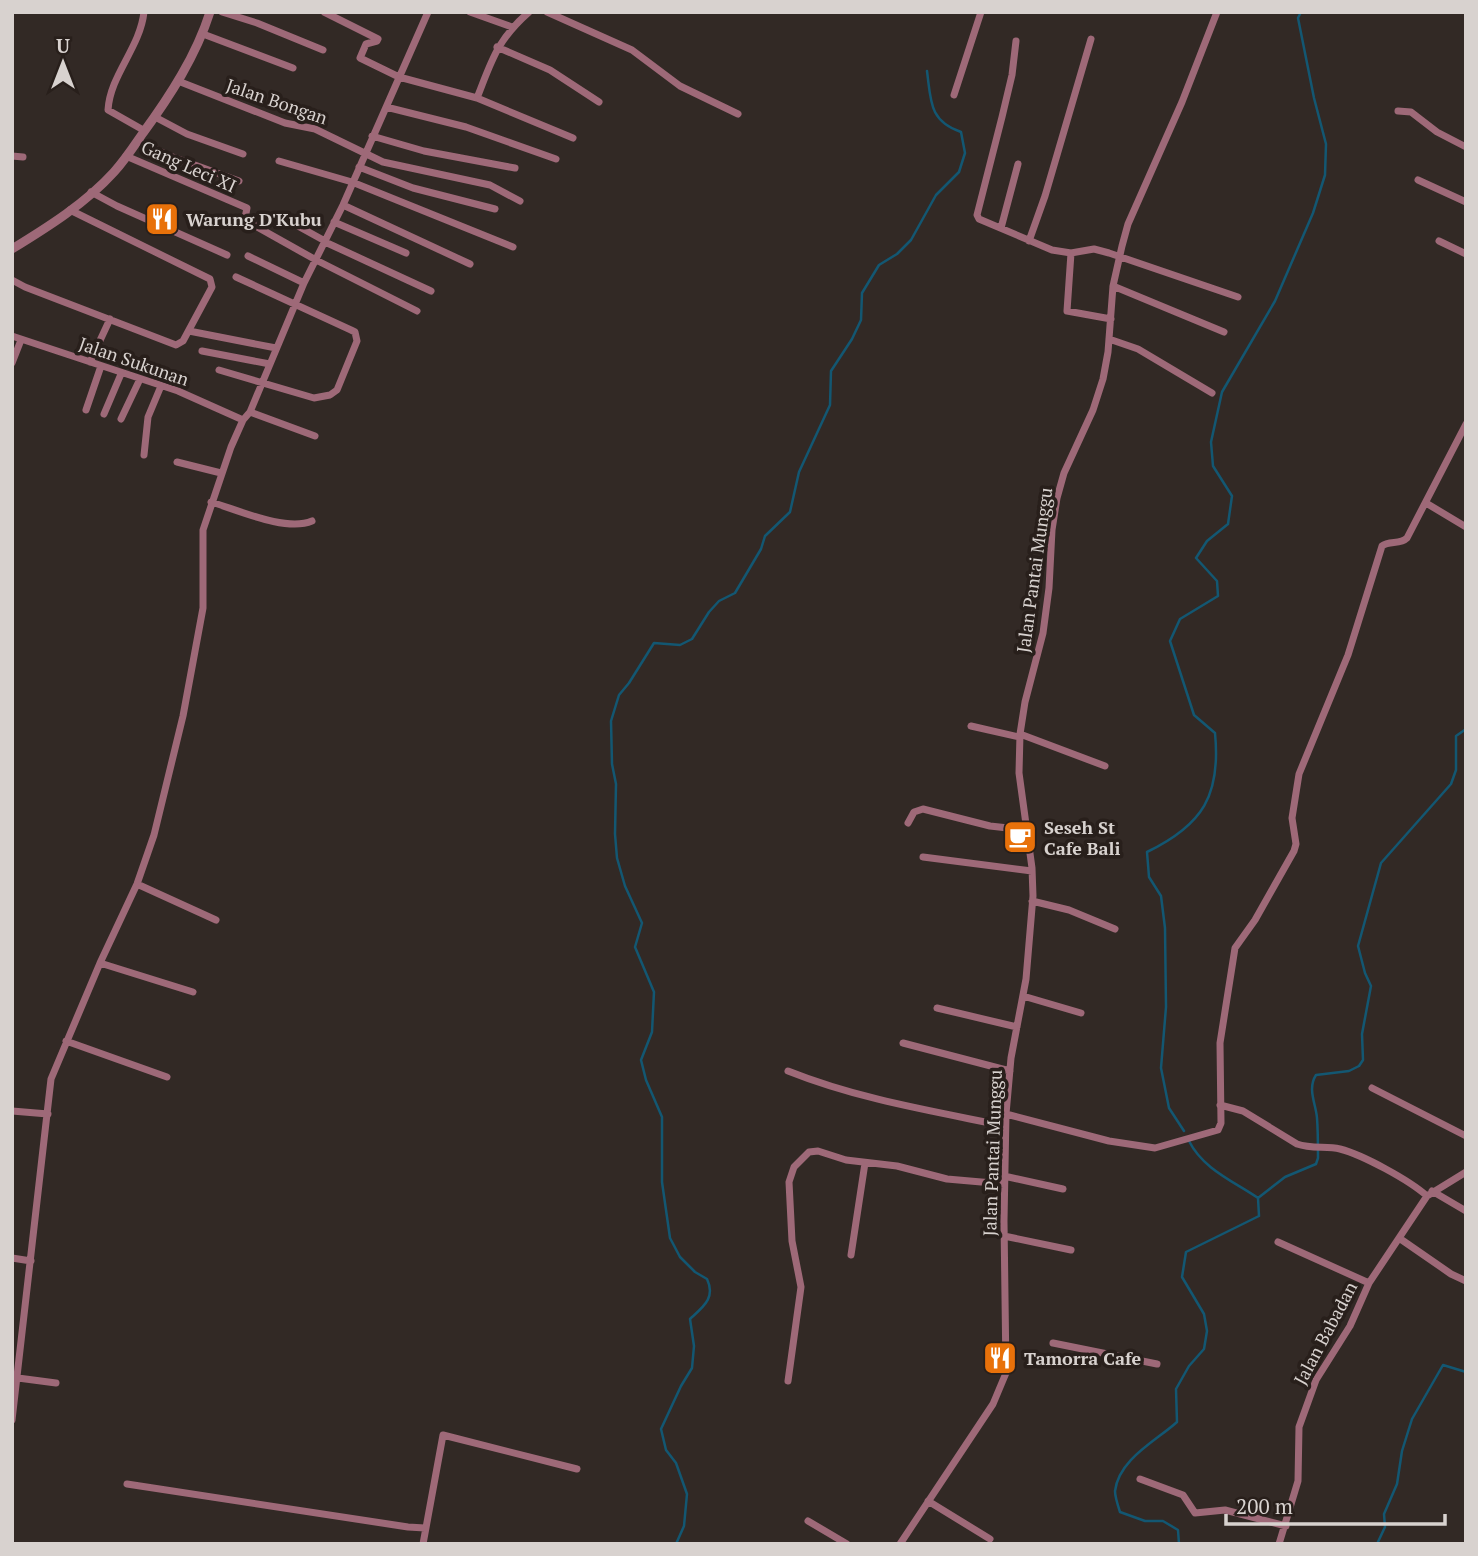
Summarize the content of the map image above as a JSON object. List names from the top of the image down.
{
  "streets": {
    "street": [
      "Jalan Bongan",
      "Gang Leci XI",
      "Jalan Sukunan",
      "Jalan Pantai Munggu",
      "Jalan Babadan"
    ]
  },
  "places": {
    "restaurant": ["Warung D'Kubu", "Tamorra Cafe"],
    "cafe": ["Seseh St Cafe Bali"]
  },
  "scale_bar": "200 m",
  "north": "top"
}
